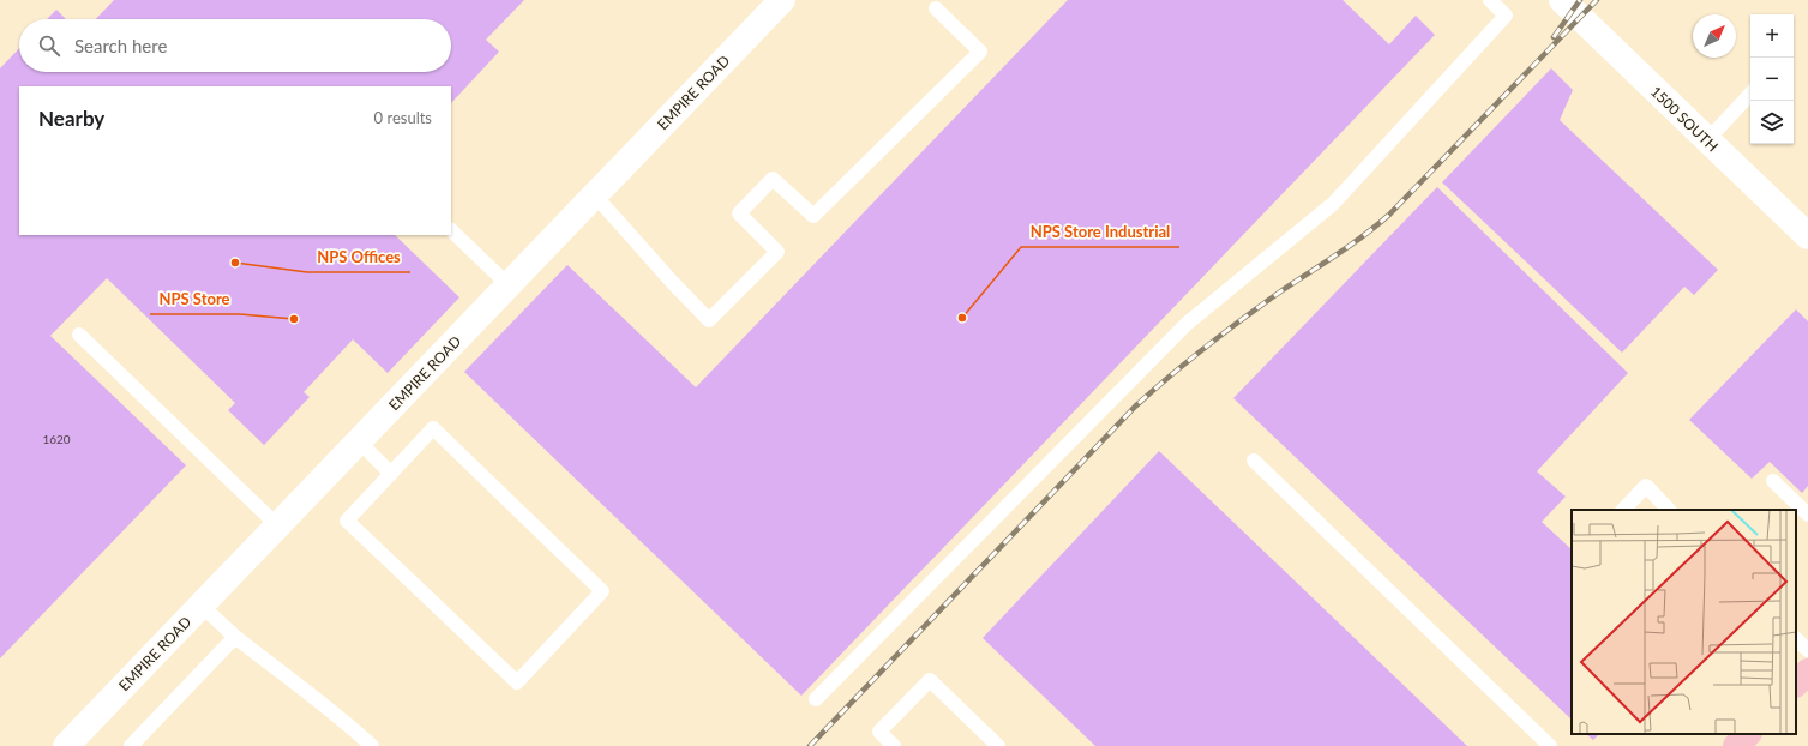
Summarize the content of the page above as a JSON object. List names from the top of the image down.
{
  "streets": {
    "street": ["EMPIRE ROAD", "1500 SOUTH"]
  },
  "places": ["NPS Offices", "NPS Store Industrial", "NPS Store"],
  "house_numbers": ["1620"],
  "north": "top right",
  "page": {
    "map_buttons": ["+", "−"],
    "search": "Search here",
    "heading": ["Nearby", "0 results"]
  }
}
